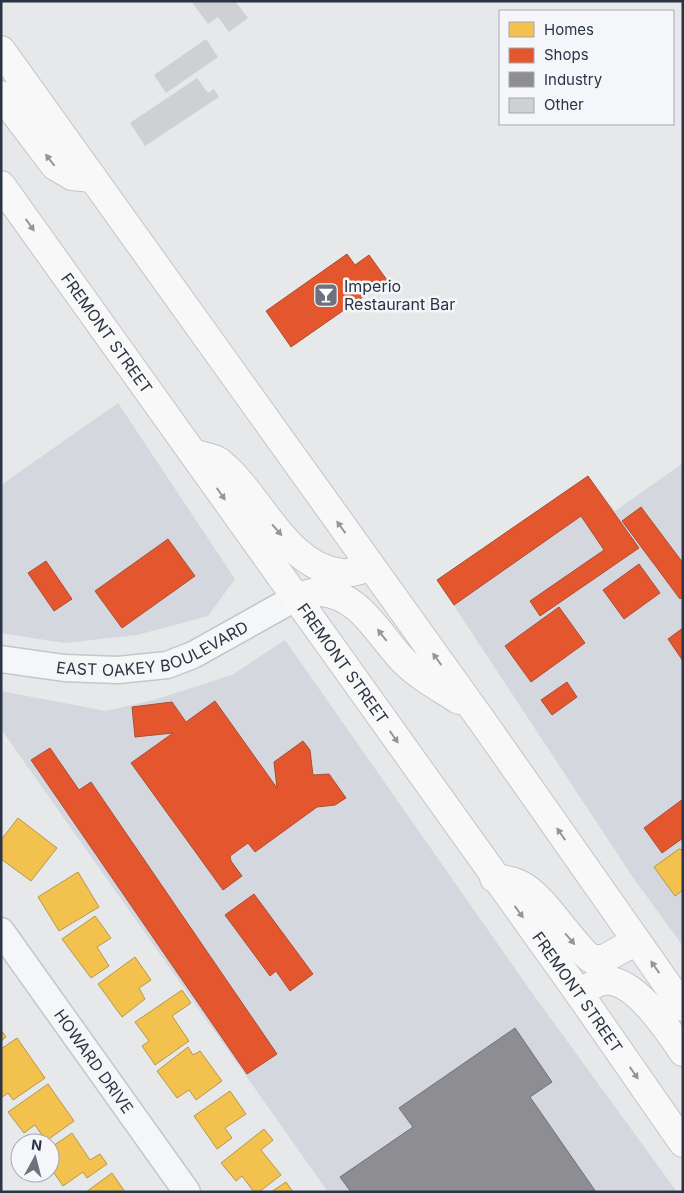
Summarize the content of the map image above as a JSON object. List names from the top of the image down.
{
  "streets": {
    "main road": ["FREMONT STREET"],
    "street": ["EAST OAKEY BOULEVARD", "HOWARD DRIVE"]
  },
  "crossings": [
    ["FREMONT STREET", "EAST OAKEY BOULEVARD"]
  ],
  "places": {
    "bar": ["Imperio Restaurant Bar"]
  },
  "legend": [
    "Homes",
    "Shops",
    "Industry",
    "Other"
  ],
  "north": "top"
}
